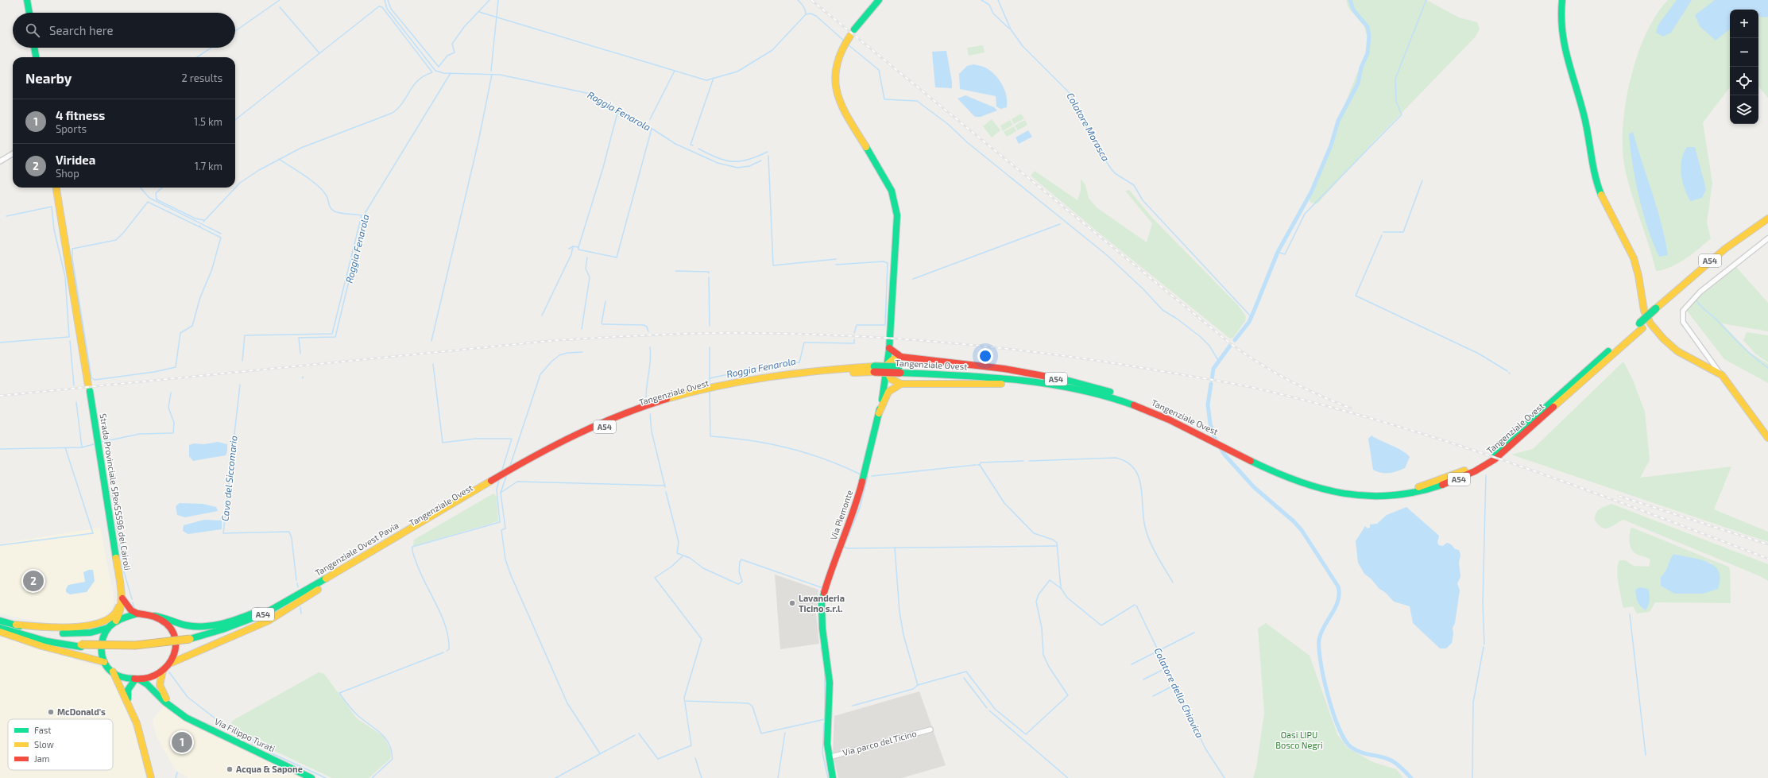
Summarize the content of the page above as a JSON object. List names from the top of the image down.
{
  "streets": {
    "main road": [
      "A54",
      "Tangenziale Ovest",
      "Strada Provinciale SPexSS596 dei Cairoli",
      "Via Piemonte",
      "Tangenziale Ovest Pavia",
      "Via Filippo Turati"
    ],
    "street": ["Via parco del Ticino"]
  },
  "crossings": [
    ["Tangenziale Ovest", "Tangenziale Ovest Pavia"],
    ["Strada Provinciale SPexSS596 dei Cairoli", "Via Filippo Turati"],
    ["Via Piemonte", "Via parco del Ticino"]
  ],
  "water": [
    "Roggia Fenarola",
    "Colatore Morasca",
    "Cavo del Siccomario",
    "Colatore della Chiavica"
  ],
  "parks": ["Oasi LIPU Bosco Negri"],
  "places": ["Lavanderia Ticino s.r.l.", "McDonald's", "Acqua & Sapone"],
  "legend": ["Fast", "Slow", "Jam"],
  "page": {
    "map_buttons": ["+", "−"],
    "search": "Search here",
    "heading": ["Nearby", "2 results"],
    "list": [
      {
        "mark": "1",
        "name": "4 fitness",
        "note": "Sports",
        "value": "1.5 km"
      },
      {
        "mark": "2",
        "name": "Viridea",
        "note": "Shop",
        "value": "1.7 km"
      }
    ],
    "pins": ["2", "1"]
  }
}
